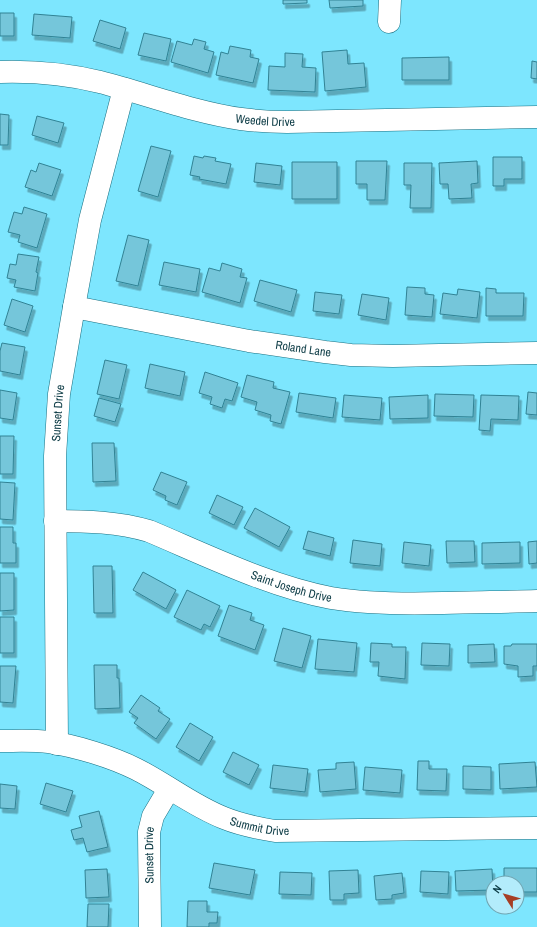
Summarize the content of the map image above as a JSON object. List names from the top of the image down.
{
  "streets": {
    "street": [
      "Weedel Drive",
      "Roland Lane",
      "Sunset Drive",
      "Saint Joseph Drive",
      "Summit Drive"
    ]
  },
  "crossings": [
    ["Weedel Drive", "Sunset Drive"],
    ["Roland Lane", "Sunset Drive"],
    ["Sunset Drive", "Saint Joseph Drive"],
    ["Sunset Drive", "Summit Drive"]
  ],
  "north": "top left"
}
